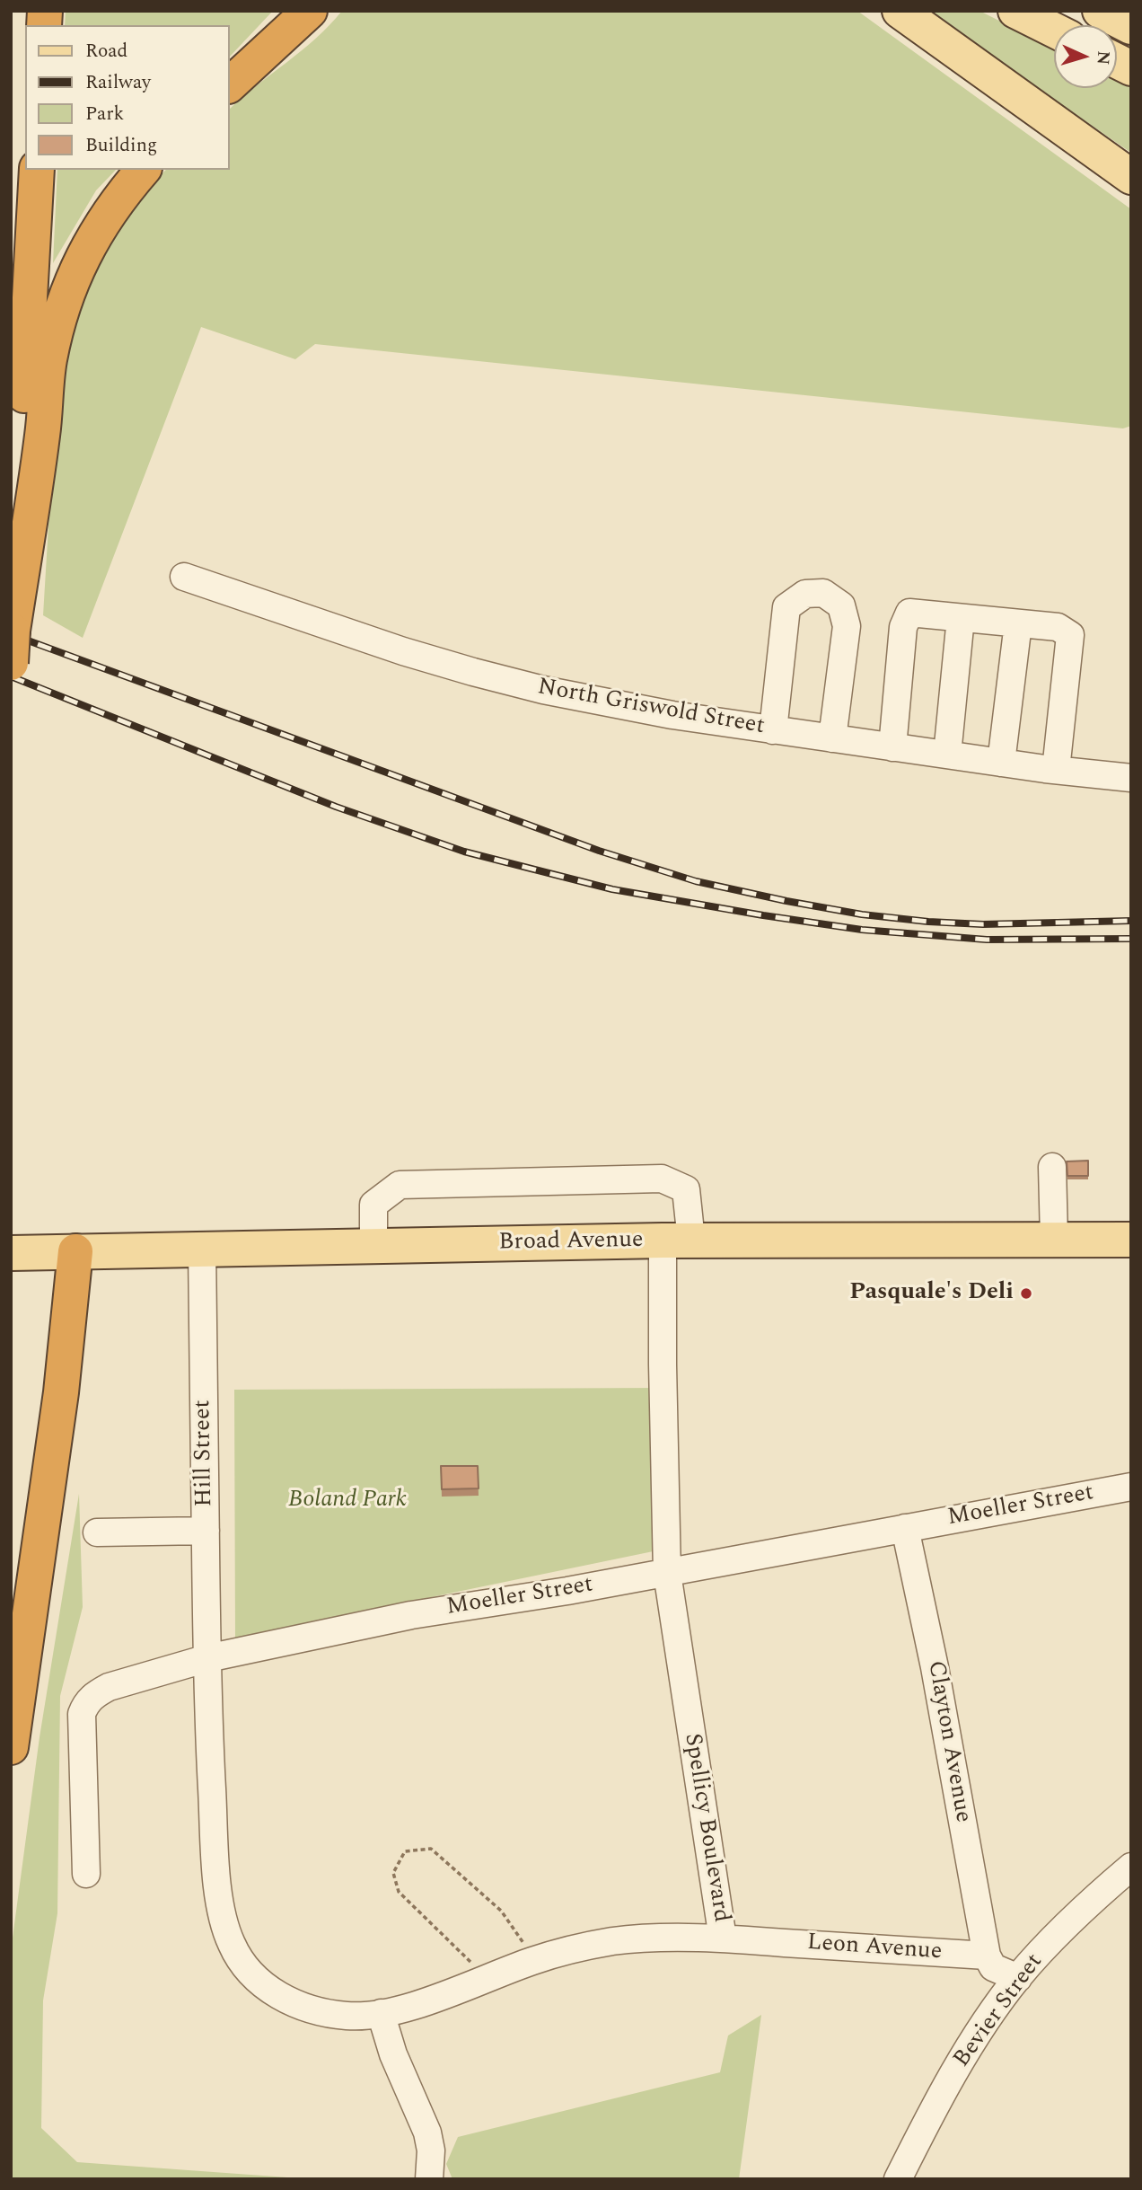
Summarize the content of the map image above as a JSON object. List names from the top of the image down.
{
  "streets": {
    "main road": ["Broad Avenue"],
    "street": [
      "North Griswold Street",
      "Hill Street",
      "Moeller Street",
      "Clayton Avenue",
      "Spellicy Boulevard",
      "Leon Avenue",
      "Bevier Street"
    ]
  },
  "crossings": [
    ["Broad Avenue", "Hill Street"],
    ["Broad Avenue", "Spellicy Boulevard"],
    ["Hill Street", "Moeller Street"],
    ["Hill Street", "Spellicy Boulevard"],
    ["Moeller Street", "Clayton Avenue"],
    ["Moeller Street", "Spellicy Boulevard"],
    ["Clayton Avenue", "Leon Avenue"],
    ["Spellicy Boulevard", "Leon Avenue"]
  ],
  "parks": ["Boland Park"],
  "places": ["Pasquale's Deli"],
  "legend": [
    "Road",
    "Railway",
    "Park",
    "Building"
  ],
  "north": "right"
}
